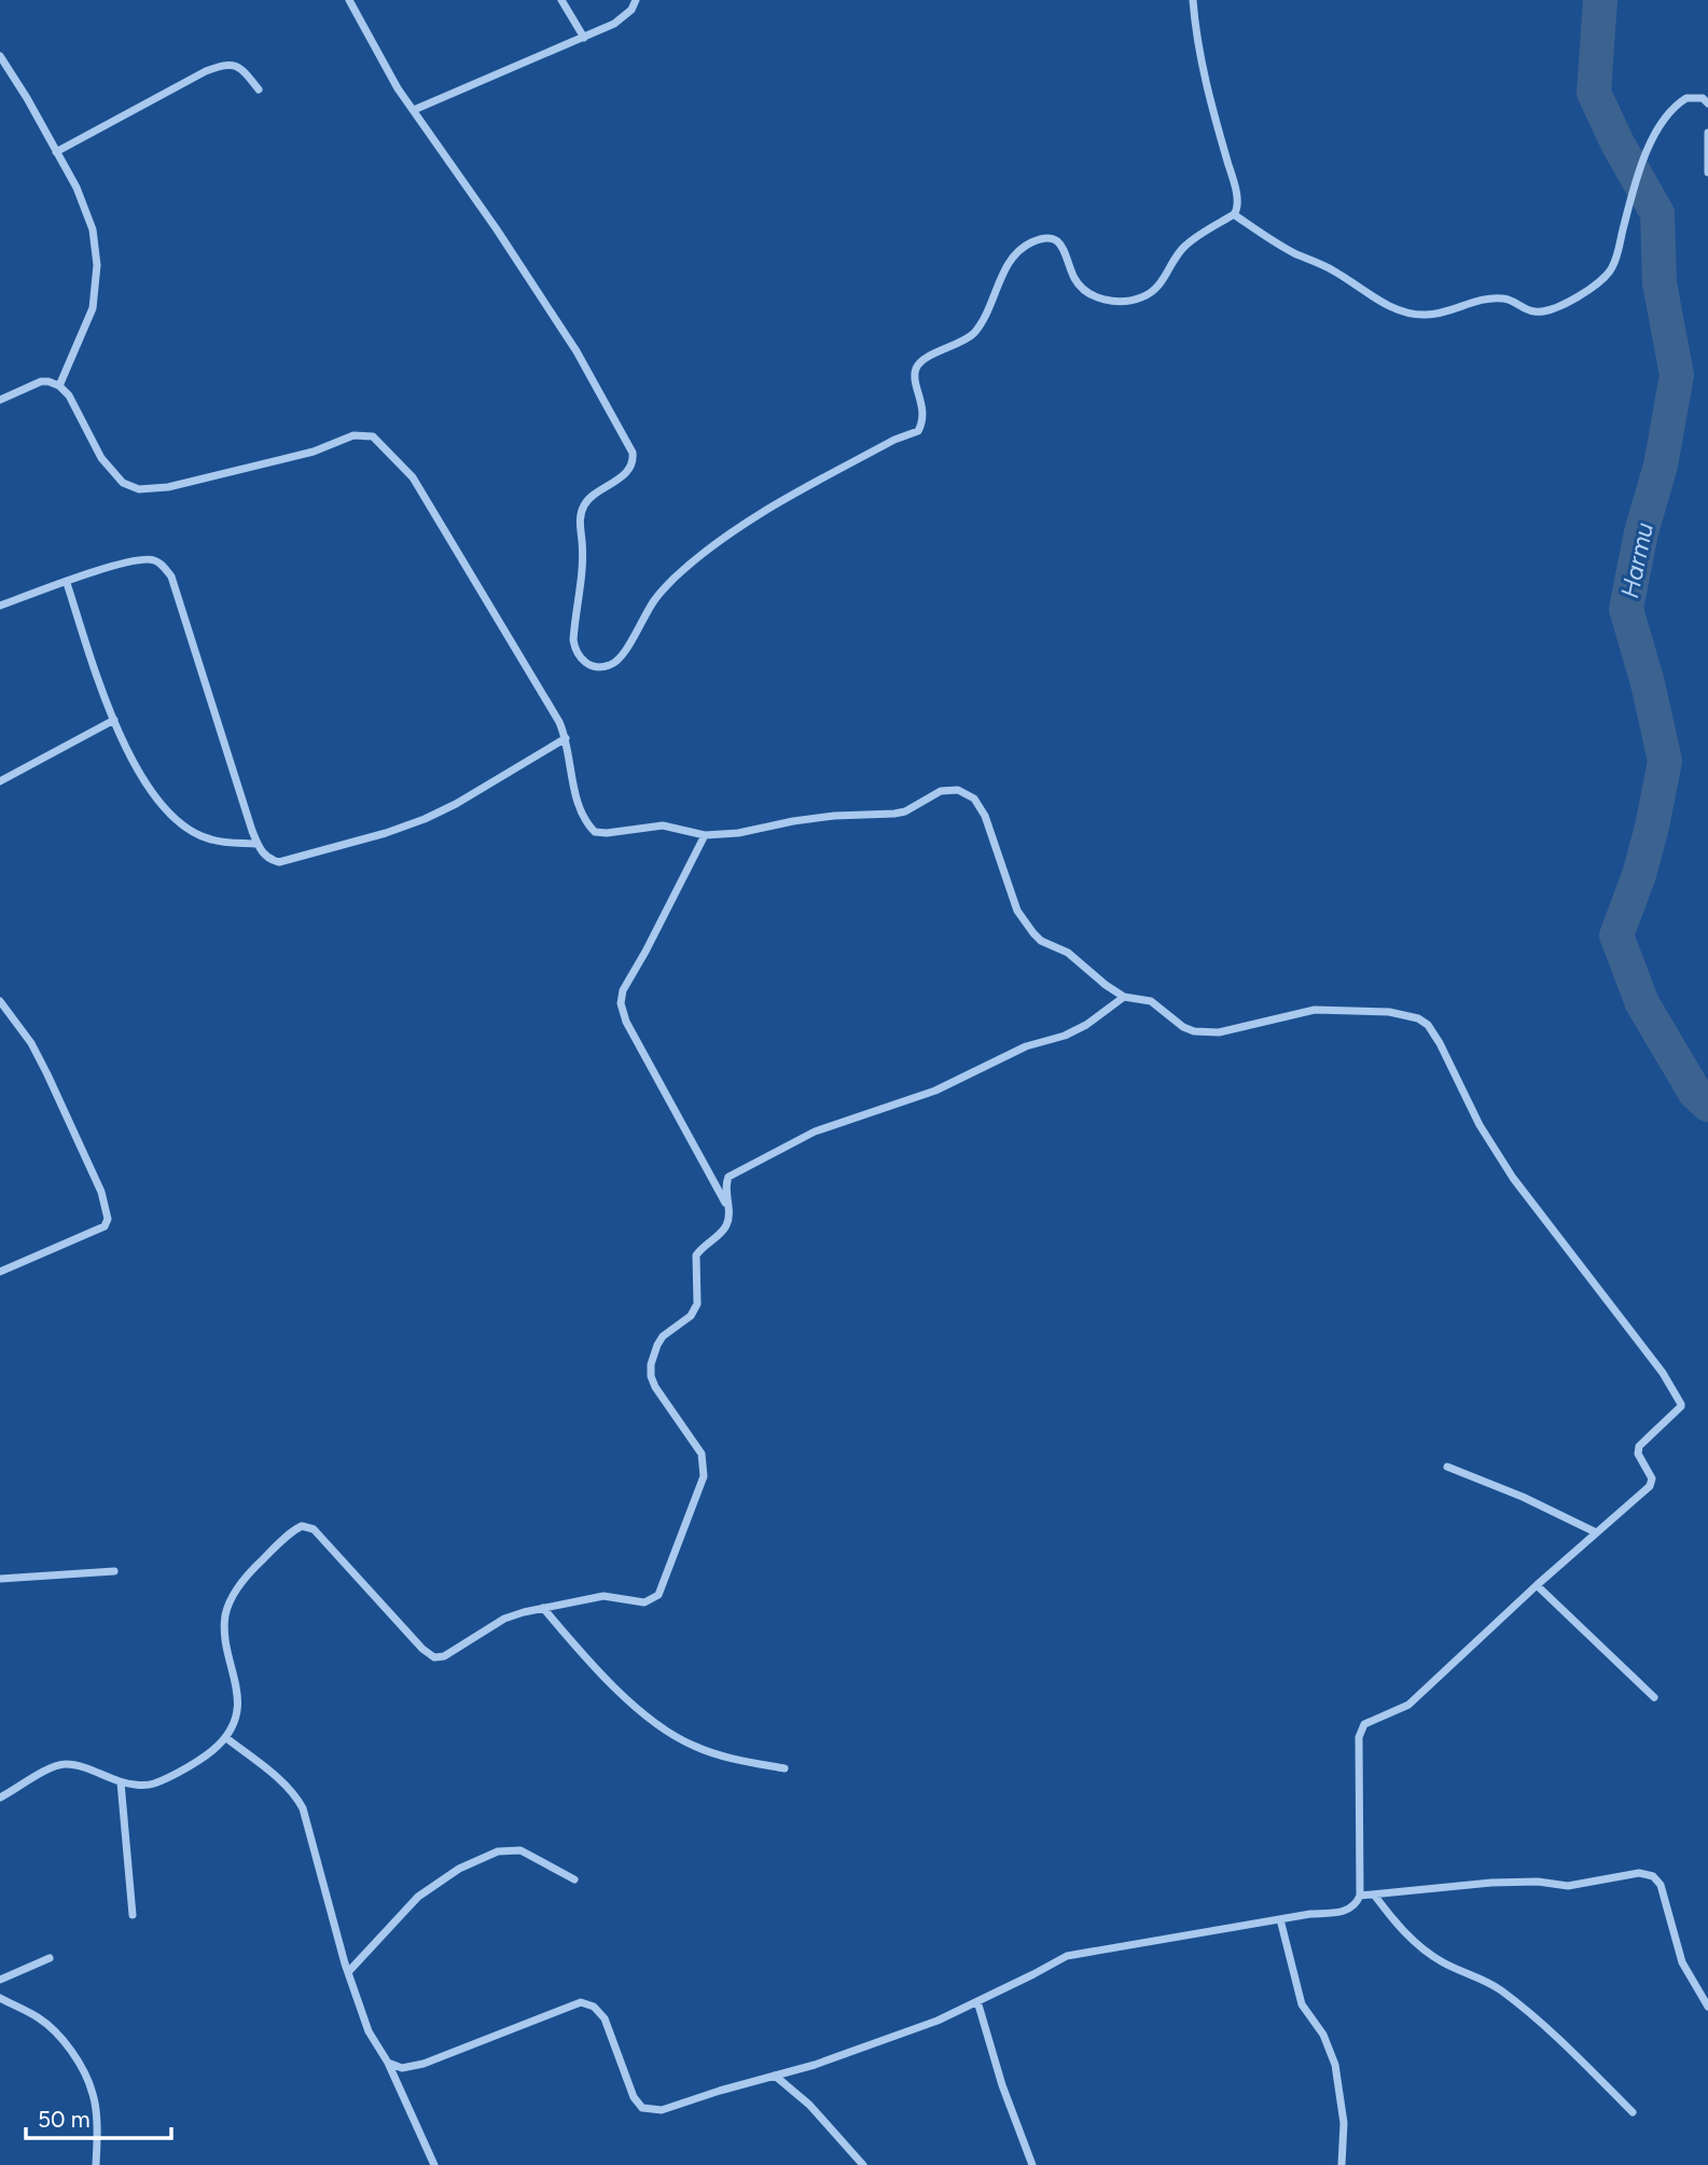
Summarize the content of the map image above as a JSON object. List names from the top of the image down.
{
  "water": ["Harmu"],
  "scale_bar": "50 m"
}
